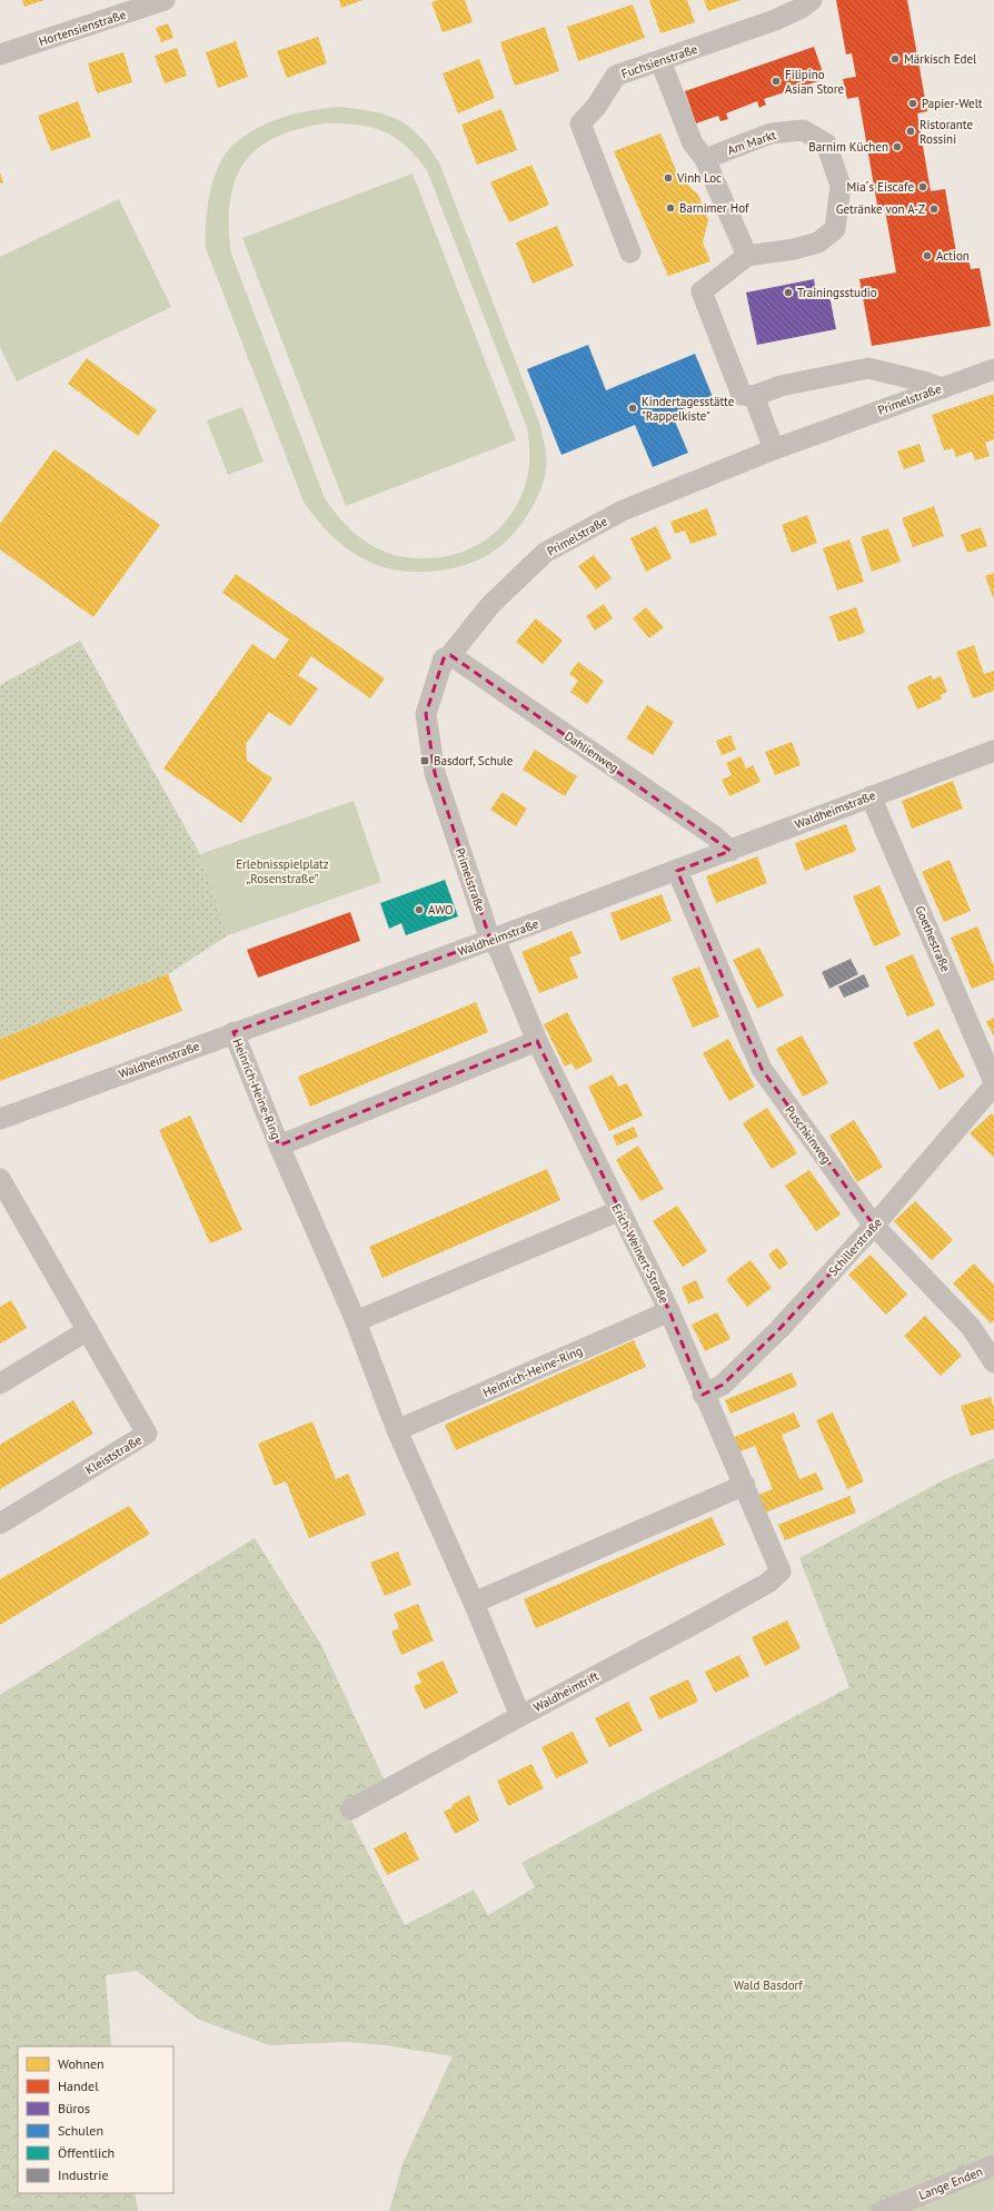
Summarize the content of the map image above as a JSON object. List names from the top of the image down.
{
  "streets": {
    "street": [
      "Hortensienstraße",
      "Fuchsienstraße",
      "Am Markt",
      "Primelstraße",
      "Dahlienweg",
      "Waldheimstraße",
      "Goethestraße",
      "Heinrich-Heine-Ring",
      "Puschkinweg",
      "Schillerstraße",
      "Erich-Weinert-Straße",
      "Kleiststraße",
      "Waldheimtrift",
      "Lange Enden"
    ]
  },
  "crossings": [
    ["Primelstraße", "Dahlienweg"],
    ["Primelstraße", "Waldheimstraße"],
    ["Primelstraße", "Erich-Weinert-Straße"],
    ["Dahlienweg", "Waldheimstraße"],
    ["Waldheimstraße", "Goethestraße"],
    ["Waldheimstraße", "Heinrich-Heine-Ring"],
    ["Waldheimstraße", "Puschkinweg"],
    ["Waldheimstraße", "Erich-Weinert-Straße"],
    ["Goethestraße", "Schillerstraße"],
    ["Heinrich-Heine-Ring", "Erich-Weinert-Straße"],
    ["Heinrich-Heine-Ring", "Waldheimtrift"],
    ["Puschkinweg", "Schillerstraße"],
    ["Schillerstraße", "Erich-Weinert-Straße"],
    ["Erich-Weinert-Straße", "Waldheimtrift"]
  ],
  "parks": ["Erlebnisspielplatz „Rosenstraße”", "Wald Basdorf"],
  "places": {
    "other": [
      "Märkisch Edel",
      "Filipino Asian Store",
      "Papier-Welt",
      "Ristorante Rossini",
      "Barnim Küchen",
      "Vinh Loc",
      "Mia´s Eiscafe",
      "Barnimer Hof",
      "Getränke von A-Z",
      "Action",
      "Trainingsstudio",
      "Kindertagesstätte \"Rappelkiste\"",
      "AWO"
    ],
    "transit": ["Basdorf, Schule"]
  },
  "legend": [
    "Wohnen",
    "Handel",
    "Büros",
    "Schulen",
    "Öffentlich",
    "Industrie"
  ]
}
